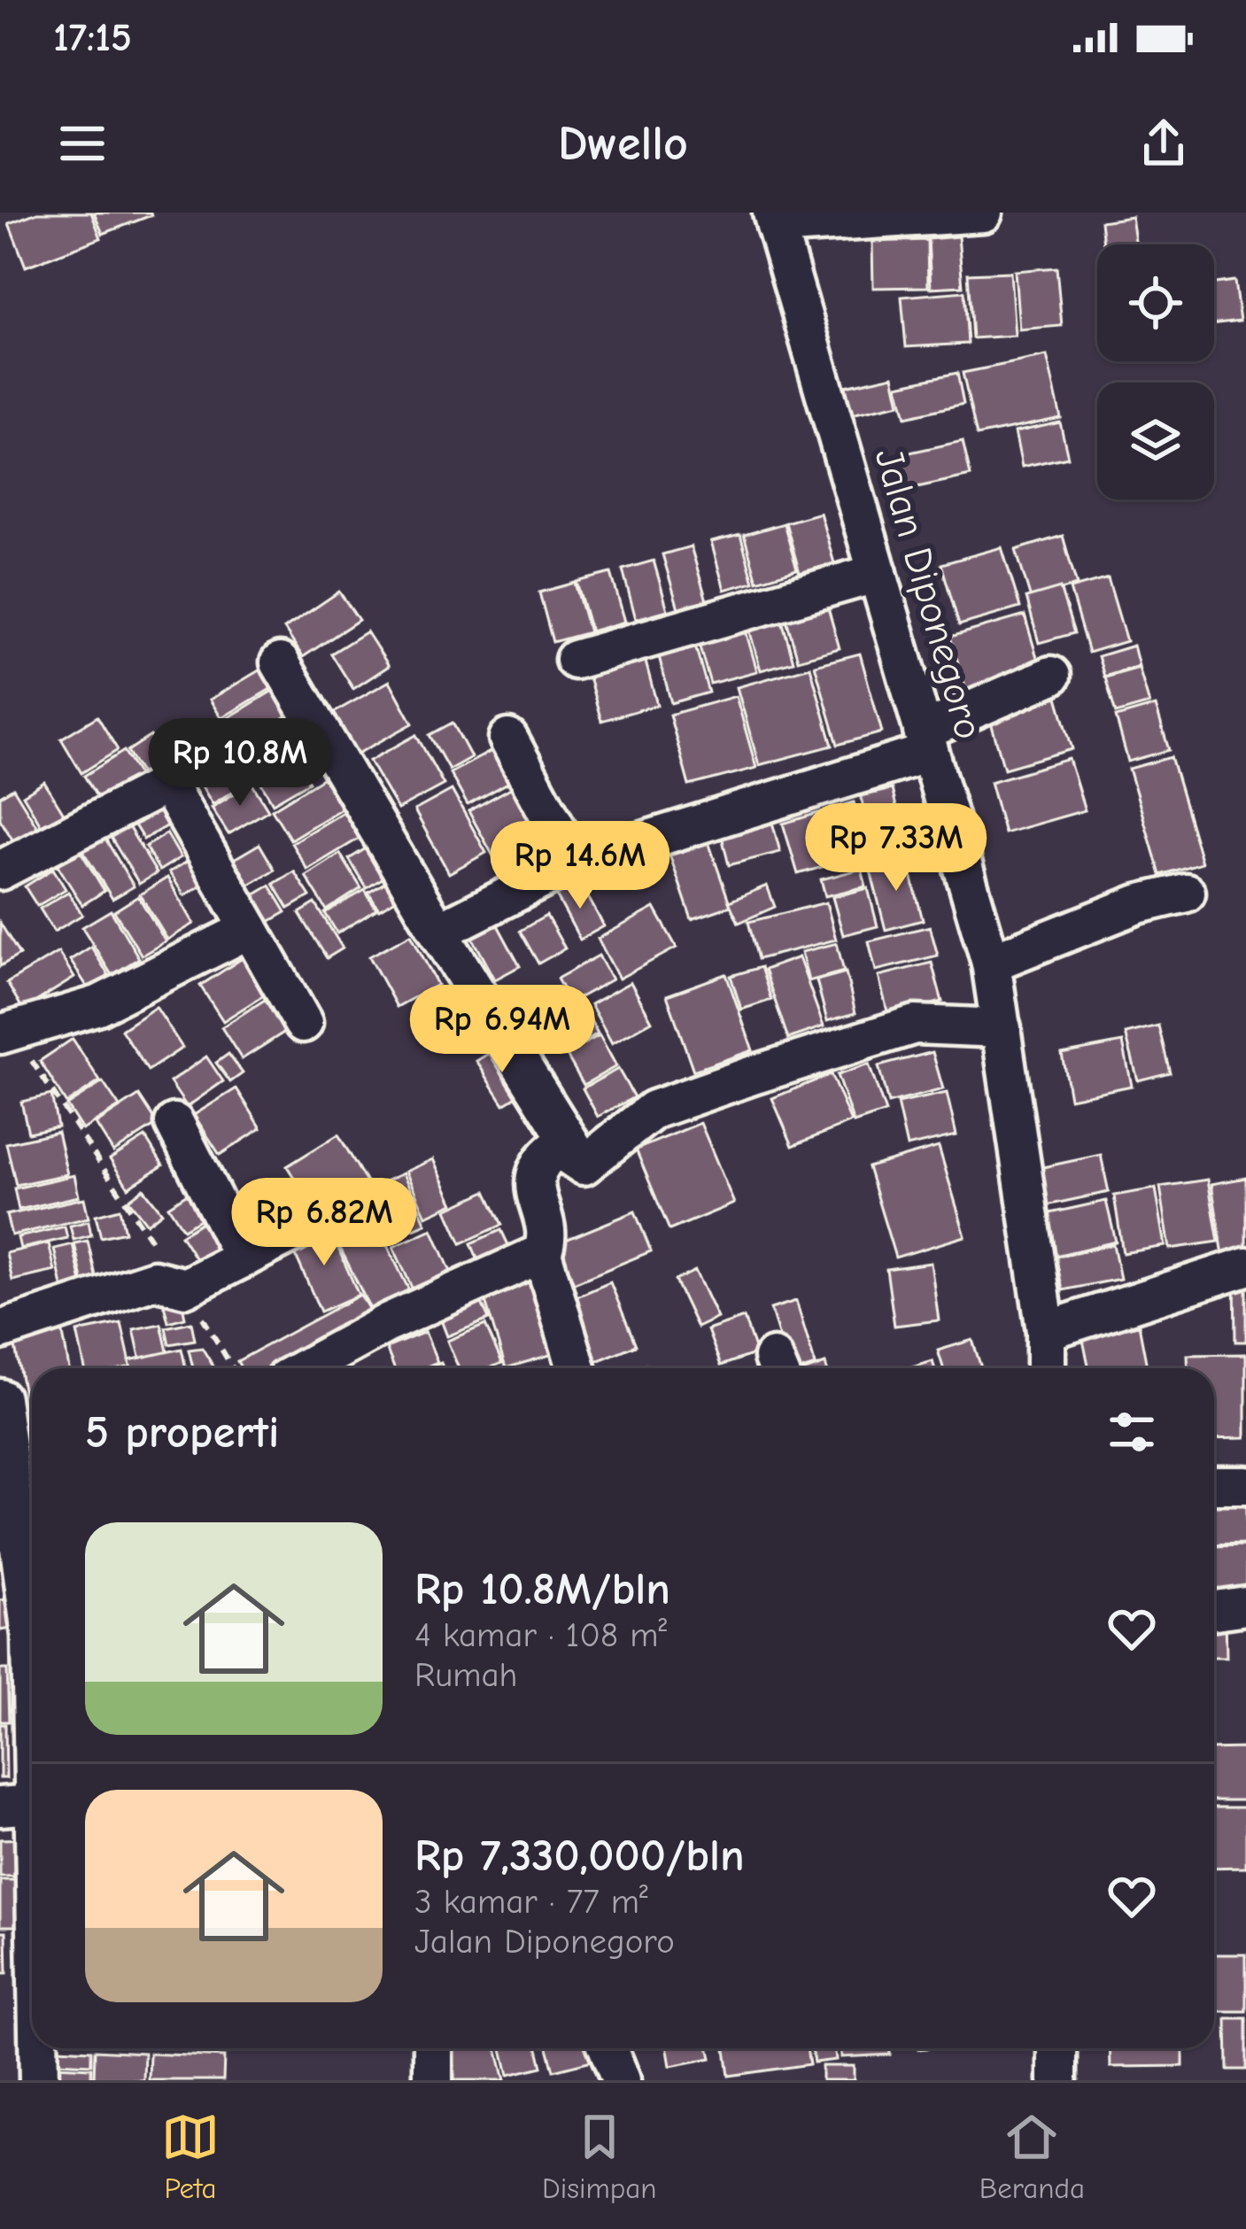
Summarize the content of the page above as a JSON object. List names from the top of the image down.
{
  "streets": {
    "street": ["Jalan Diponegoro"]
  },
  "page": {
    "status": "17:15",
    "header": "Dwello",
    "price": [
      "Rp 10.8M",
      "Rp 7.33M",
      "Rp 14.6M",
      "Rp 6.94M",
      "Rp 6.82M"
    ],
    "heading": "5 properti",
    "list": [
      {
        "name": "Rp 10.8M/bln",
        "note": "4 kamar · 108 m² · Rumah"
      },
      {
        "name": "Rp 7,330,000/bln",
        "note": "3 kamar · 77 m² · Jalan Diponegoro"
      }
    ],
    "tabs": ["Peta", "Disimpan", "Beranda"]
  }
}
